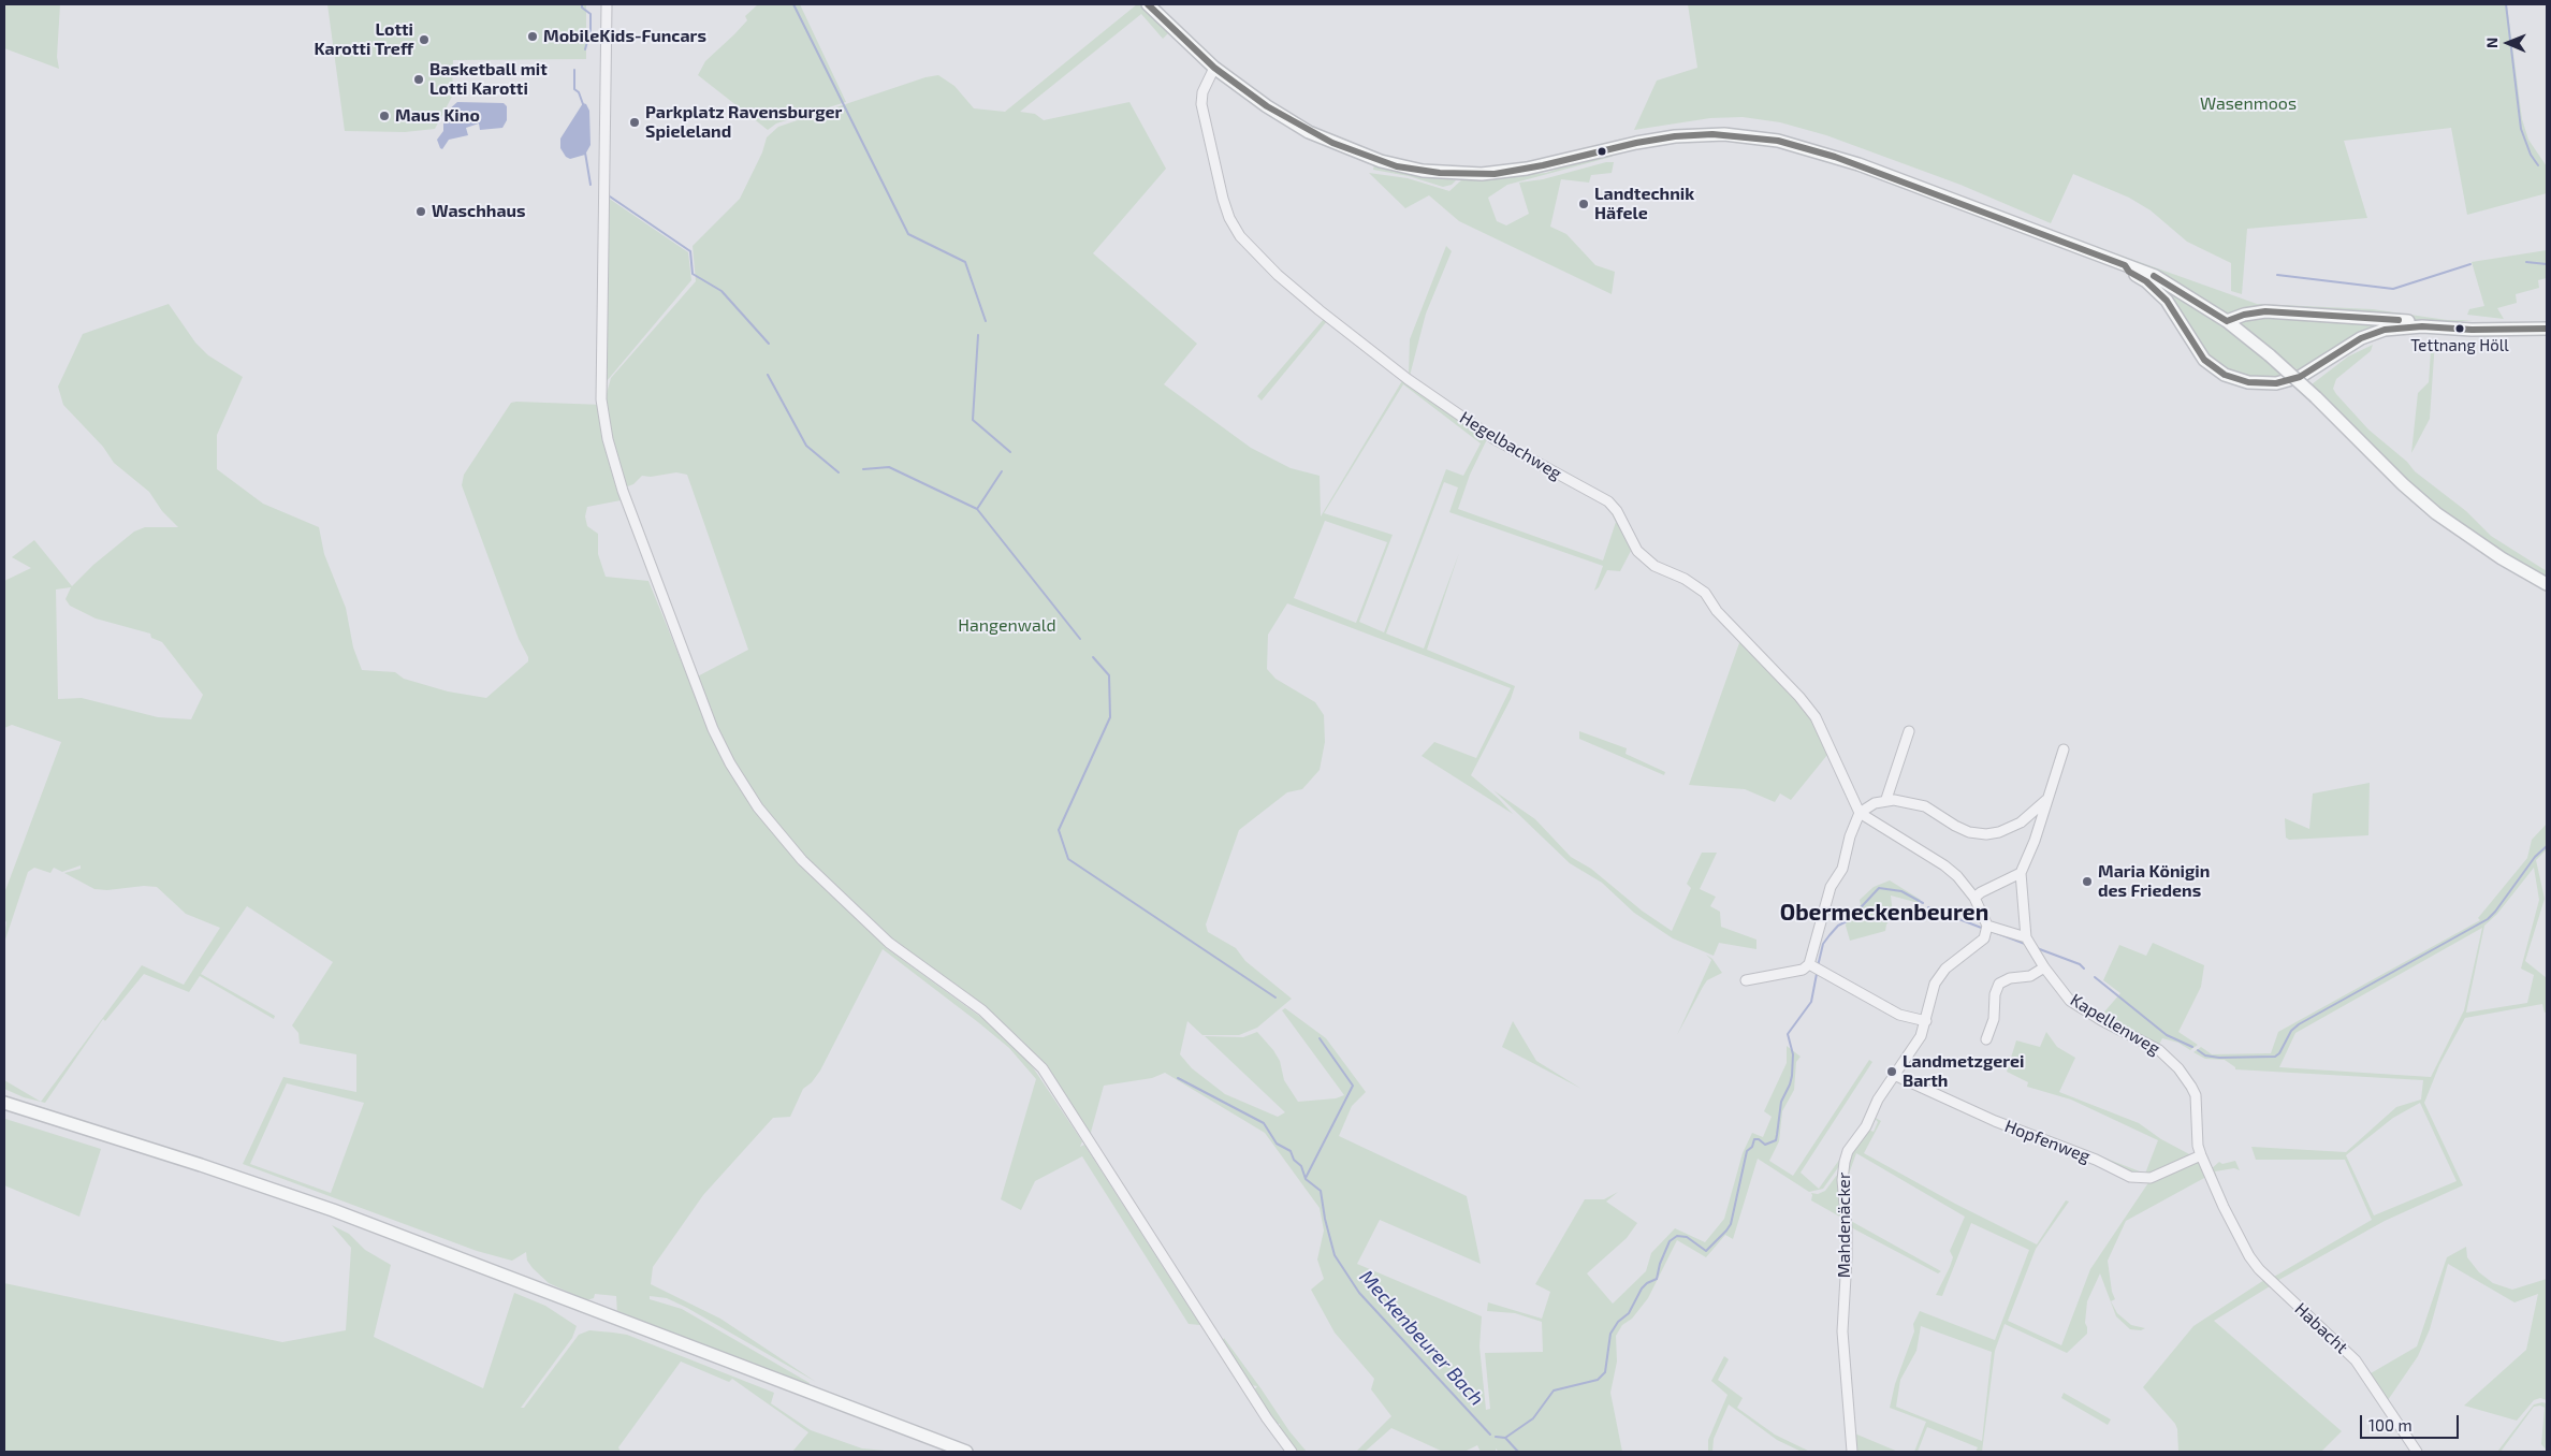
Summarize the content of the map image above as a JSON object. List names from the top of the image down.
{
  "streets": {
    "street": [
      "Hegelbachweg",
      "Kapellenweg",
      "Hopfenweg",
      "Mahdenäcker",
      "Habacht"
    ]
  },
  "crossings": [
    ["Kapellenweg", "Hopfenweg"],
    ["Kapellenweg", "Habacht"],
    ["Hopfenweg", "Mahdenäcker"]
  ],
  "districts": ["Obermeckenbeuren"],
  "water": ["Meckenbeurer Bach"],
  "parks": ["Wasenmoos", "Hangenwald"],
  "places": [
    "MobileKids-Funcars",
    "Lotti Karotti Treff",
    "Basketball mit Lotti Karotti",
    "Maus Kino",
    "Parkplatz Ravensburger Spieleland",
    "Landtechnik Häfele",
    "Waschhaus",
    "Tettnang Höll",
    "Maria Königin des Friedens",
    "Landmetzgerei Barth"
  ],
  "scale_bar": "100 m",
  "north": "left"
}
